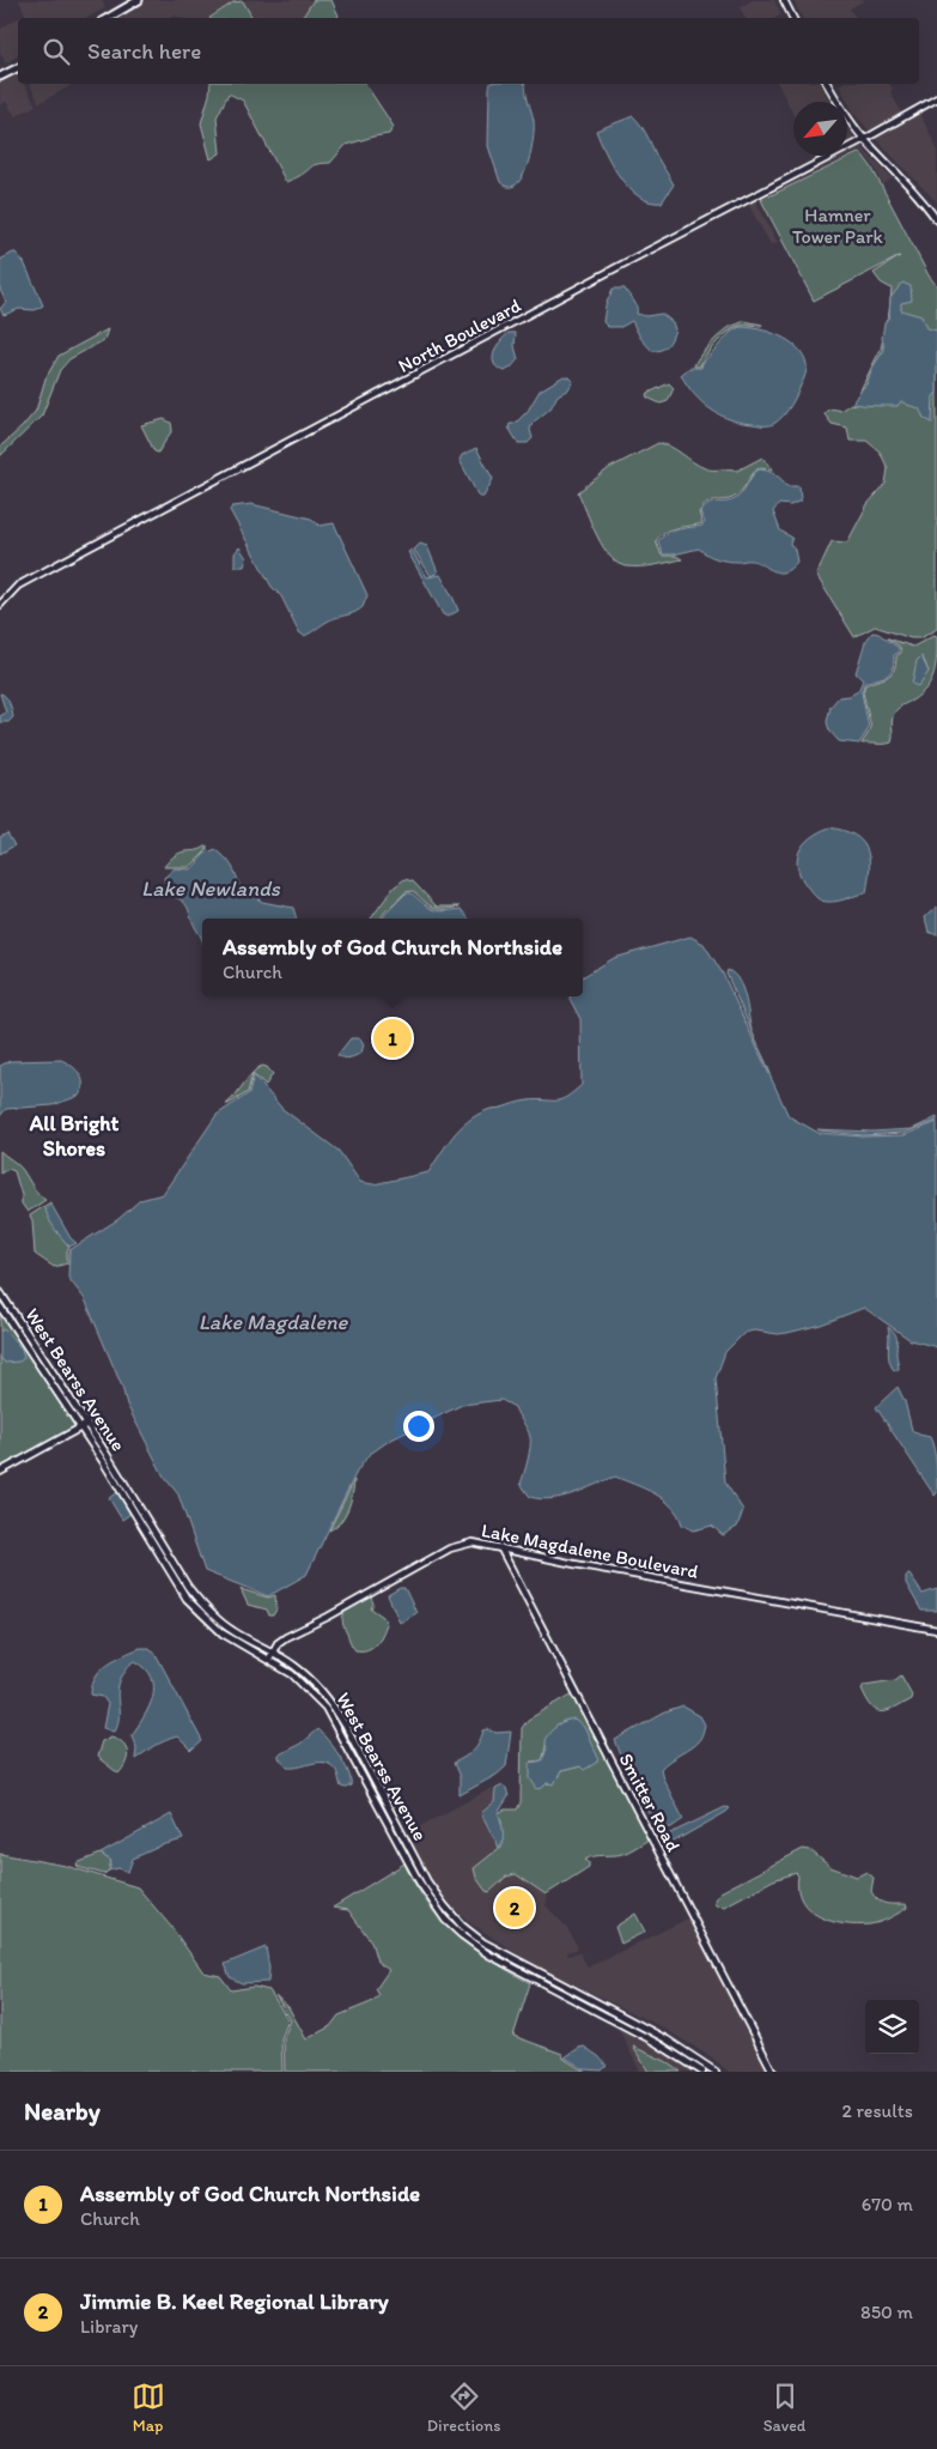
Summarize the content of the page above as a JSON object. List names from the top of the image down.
{
  "streets": {
    "street": [
      "North Boulevard",
      "West Bearss Avenue",
      "Lake Magdalene Boulevard",
      "Smitter Road"
    ]
  },
  "crossings": [
    ["West Bearss Avenue", "Lake Magdalene Boulevard"],
    ["Lake Magdalene Boulevard", "Smitter Road"]
  ],
  "districts": ["All Bright Shores"],
  "water": ["Lake Newlands", "Lake Magdalene"],
  "parks": ["Hamner Tower Park"],
  "north": "bottom left",
  "page": {
    "search": "Search here",
    "popup": ["Assembly of God Church Northside", "Church"],
    "pins": ["1", "2"],
    "heading": ["Nearby", "2 results"],
    "list": [
      {
        "mark": "1",
        "name": "Assembly of God Church Northside",
        "note": "Church",
        "value": "670 m"
      },
      {
        "mark": "2",
        "name": "Jimmie B. Keel Regional Library",
        "note": "Library",
        "value": "850 m"
      }
    ],
    "nav": ["Map", "Directions", "Saved"]
  }
}
